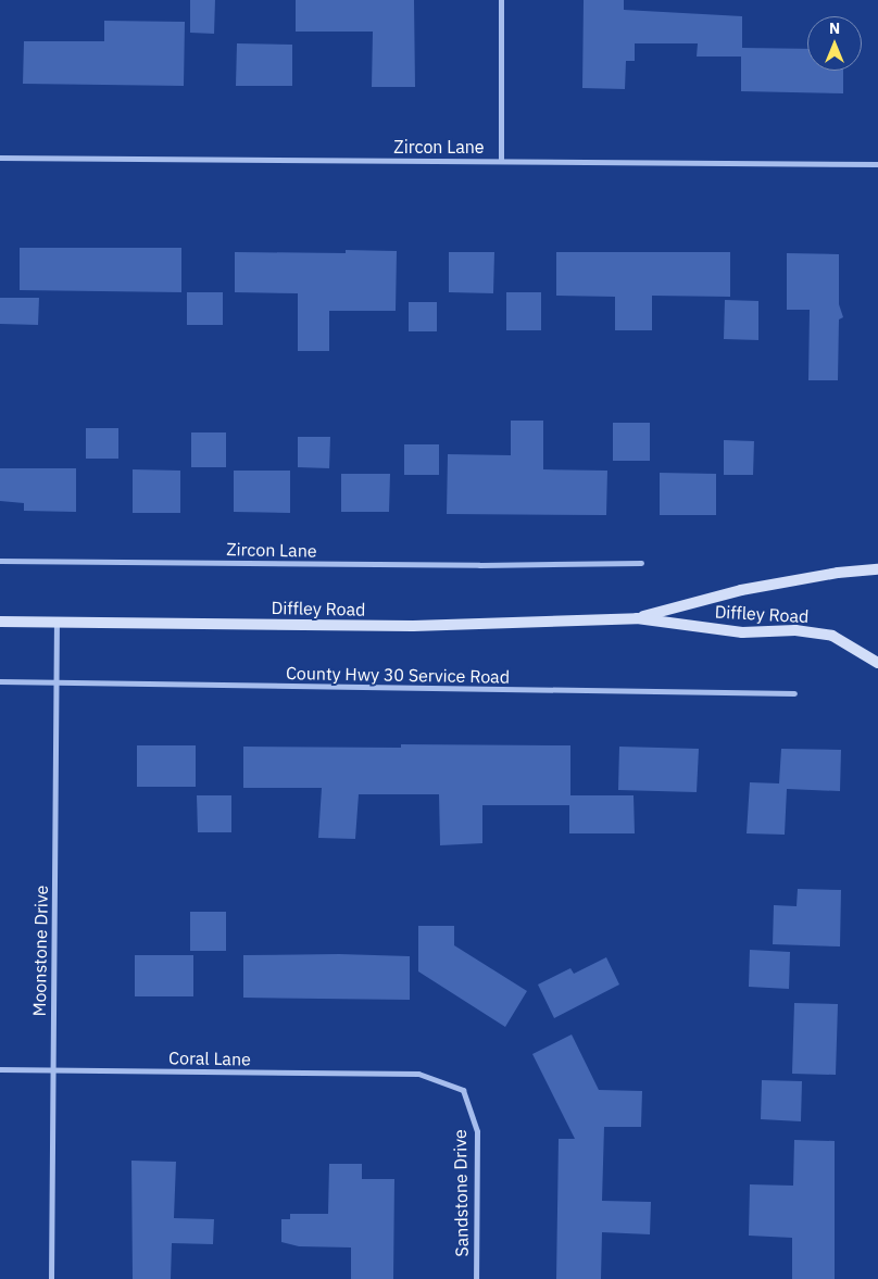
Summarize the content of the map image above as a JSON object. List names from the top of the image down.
{
  "streets": {
    "main road": ["Diffley Road"],
    "street": [
      "Zircon Lane",
      "County Hwy 30 Service Road",
      "Moonstone Drive",
      "Coral Lane",
      "Sandstone Drive"
    ]
  },
  "crossings": [
    ["Diffley Road", "Moonstone Drive"],
    ["County Hwy 30 Service Road", "Moonstone Drive"],
    ["Moonstone Drive", "Coral Lane"],
    ["Coral Lane", "Sandstone Drive"]
  ],
  "north": "top"
}
